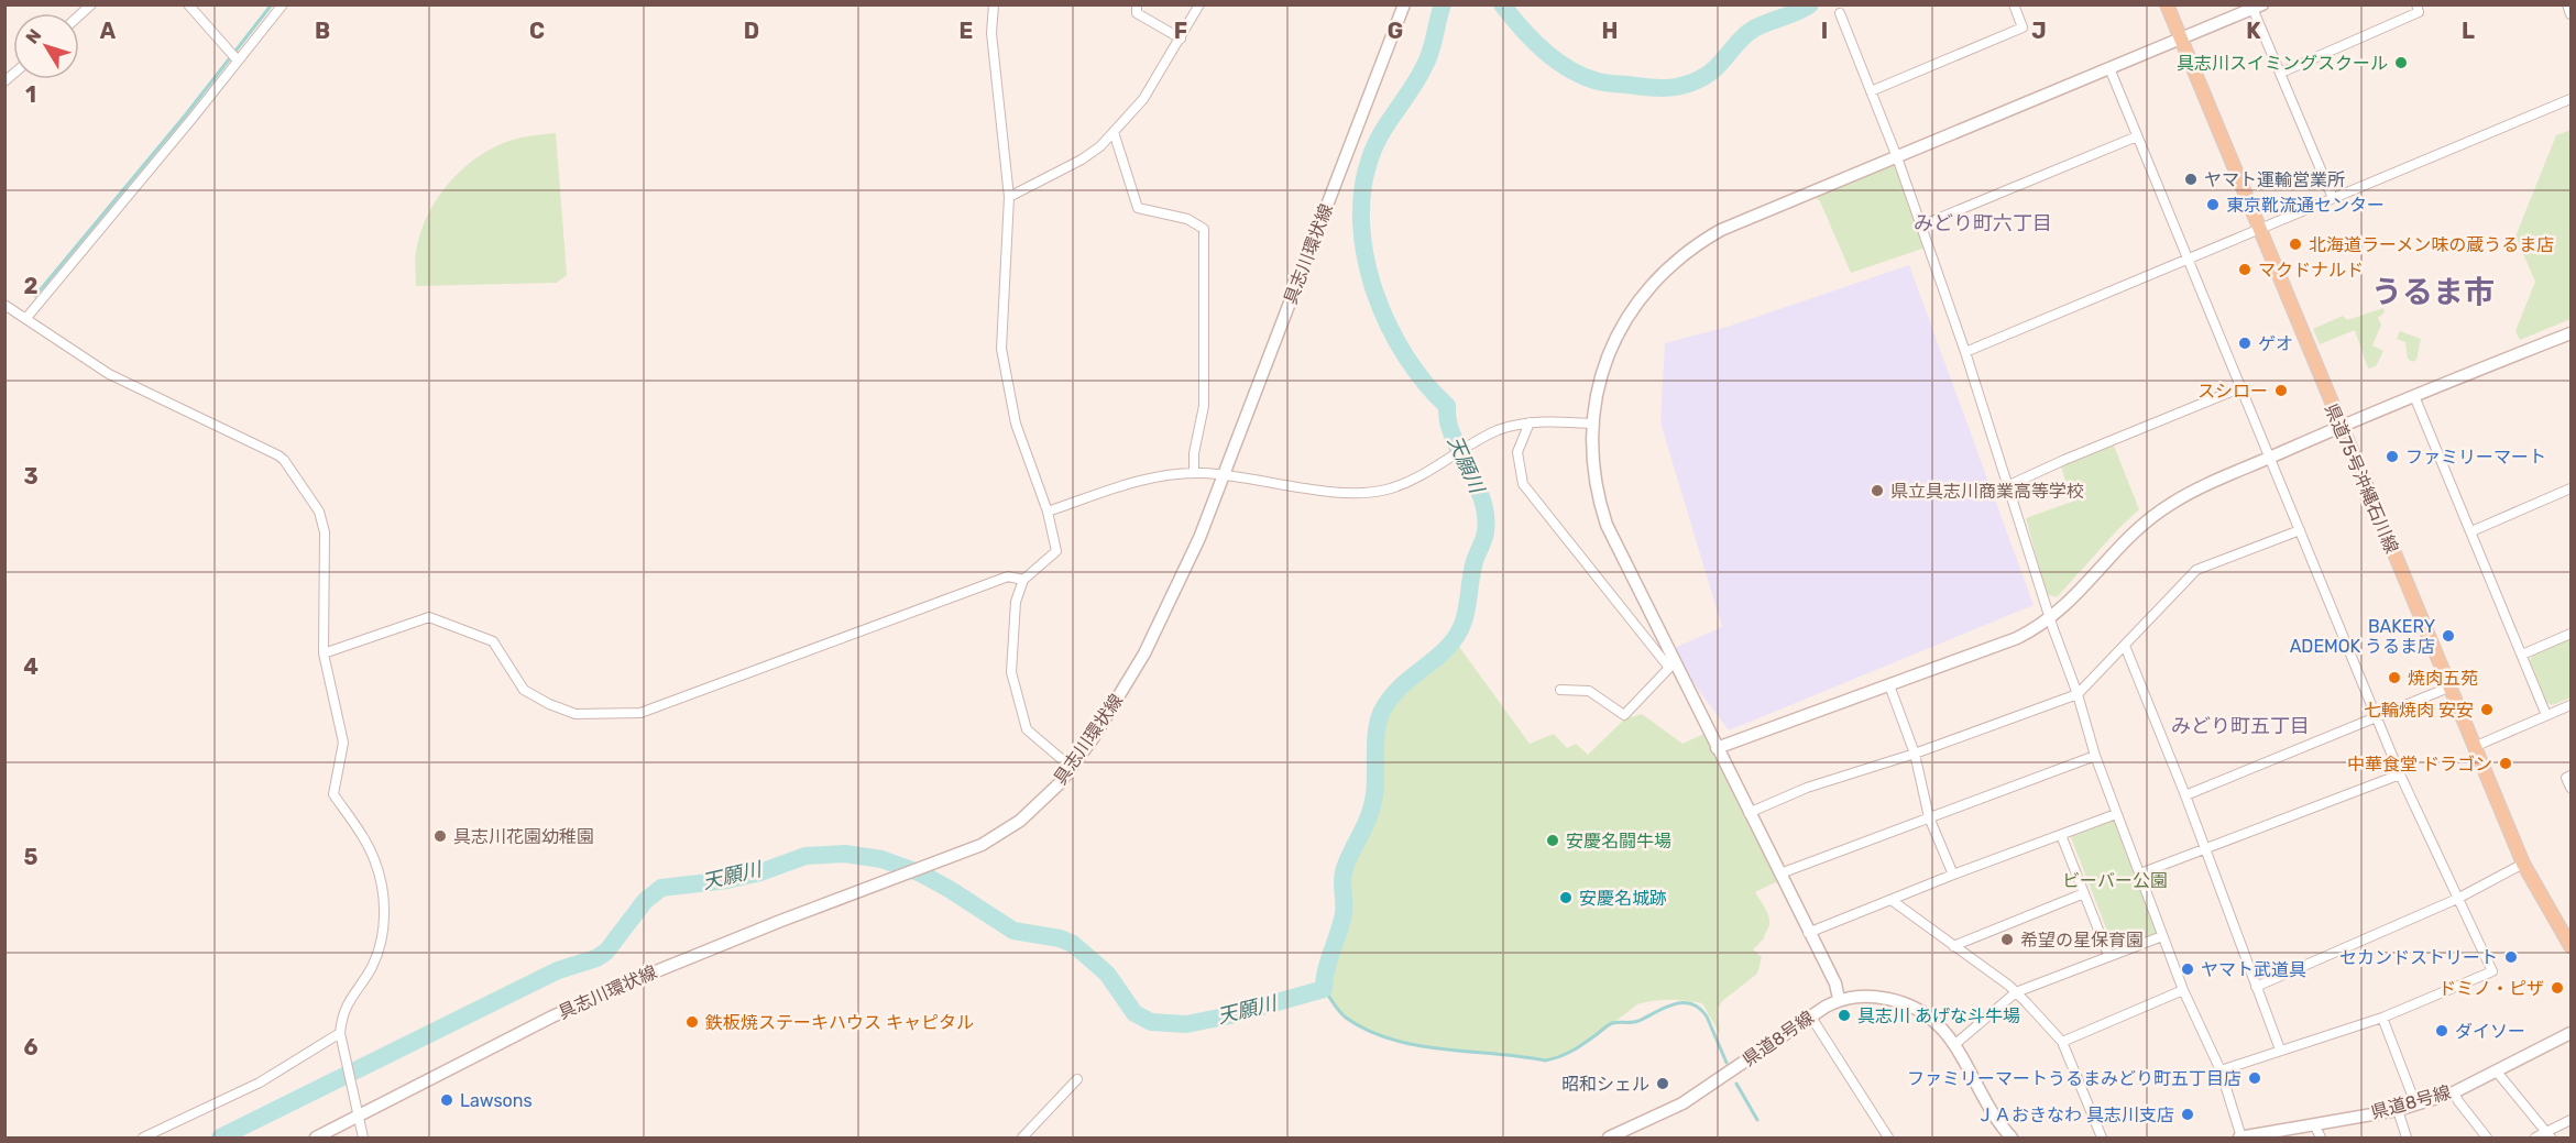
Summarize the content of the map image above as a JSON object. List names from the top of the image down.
{
  "streets": {
    "main road": ["具志川環状線", "県道75号沖縄石川線", "県道8号線"]
  },
  "districts": ["みどり町六丁目", "うるま市", "みどり町五丁目"],
  "water": ["天願川"],
  "parks": ["ビーバー公園"],
  "places": [
    "具志川スイミングスクール",
    "ヤマト運輸営業所",
    "東京靴流通センター",
    "北海道ラーメン味の蔵うるま店",
    "マクドナルド",
    "ゲオ",
    "スシロー",
    "ファミリーマート",
    "県立具志川商業高等学校",
    "BAKERY ADEMOK うるま店",
    "焼肉五苑",
    "七輪焼肉 安安",
    "中華食堂 ドラゴン",
    "具志川花園幼稚園",
    "安慶名闘牛場",
    "安慶名城跡",
    "希望の星保育園",
    "セカンドストリート",
    "ヤマト武道具",
    "ドミノ・ピザ",
    "具志川 あげな斗牛場",
    "鉄板焼ステーキハウス キャピタル",
    "ダイソー",
    "ファミリーマートうるまみどり町五丁目店",
    "昭和シェル",
    "Lawsons",
    "ＪＡおきなわ 具志川支店"
  ],
  "north": "top left",
  "grid": {
    "columns": [
      "A",
      "B",
      "C",
      "D",
      "E",
      "F",
      "G",
      "H",
      "I",
      "J",
      "K",
      "L"
    ],
    "rows": [
      "1",
      "2",
      "3",
      "4",
      "5",
      "6"
    ]
  }
}
